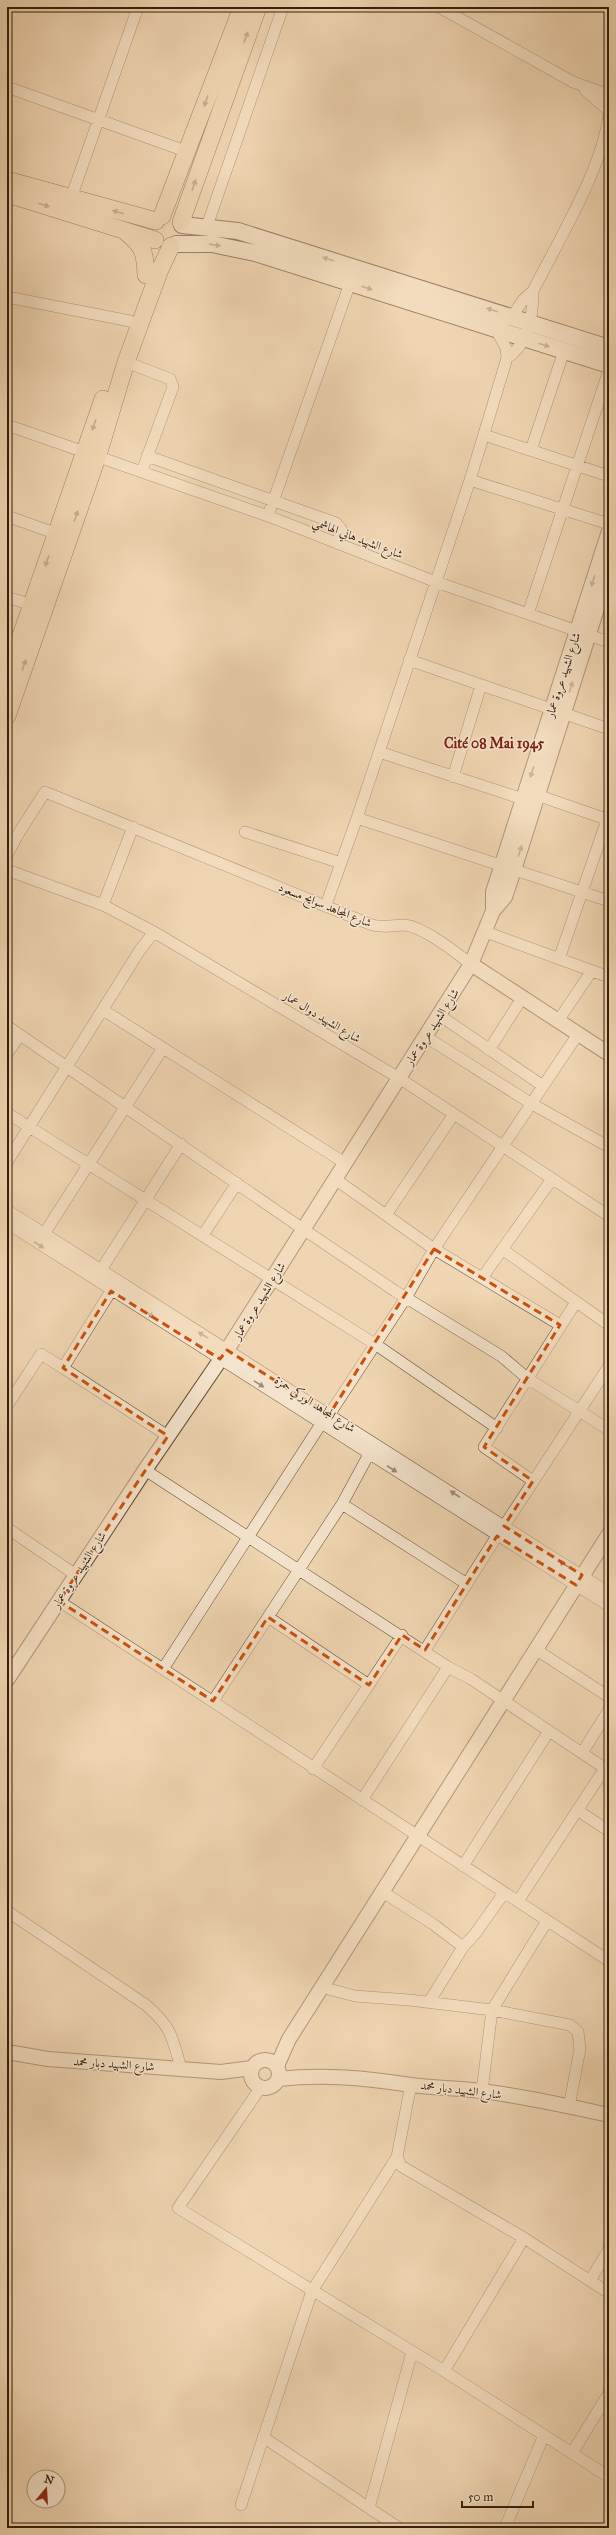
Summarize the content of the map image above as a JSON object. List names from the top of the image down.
{
  "streets": {
    "street": [
      "شارع الشهيد هاني الهاشمي",
      "شارع الشهيد عروة عمار",
      "شارع المجاهد سوايح مسعود",
      "شارع الشهيد دوال عمار",
      "شارع المجاهد الوركي حمزة",
      "شارع الشهيد دبار محمد"
    ]
  },
  "crossings": [
    ["شارع الشهيد هاني الهاشمي", "شارع الشهيد عروة عمار"],
    ["شارع الشهيد عروة عمار", "شارع المجاهد سوايح مسعود"],
    ["شارع الشهيد عروة عمار", "شارع الشهيد دوال عمار"],
    ["شارع الشهيد عروة عمار", "شارع المجاهد الوركي حمزة"]
  ],
  "districts": ["Cité 08 Mai 1945"],
  "scale_bar": "50 m",
  "north": "top"
}
